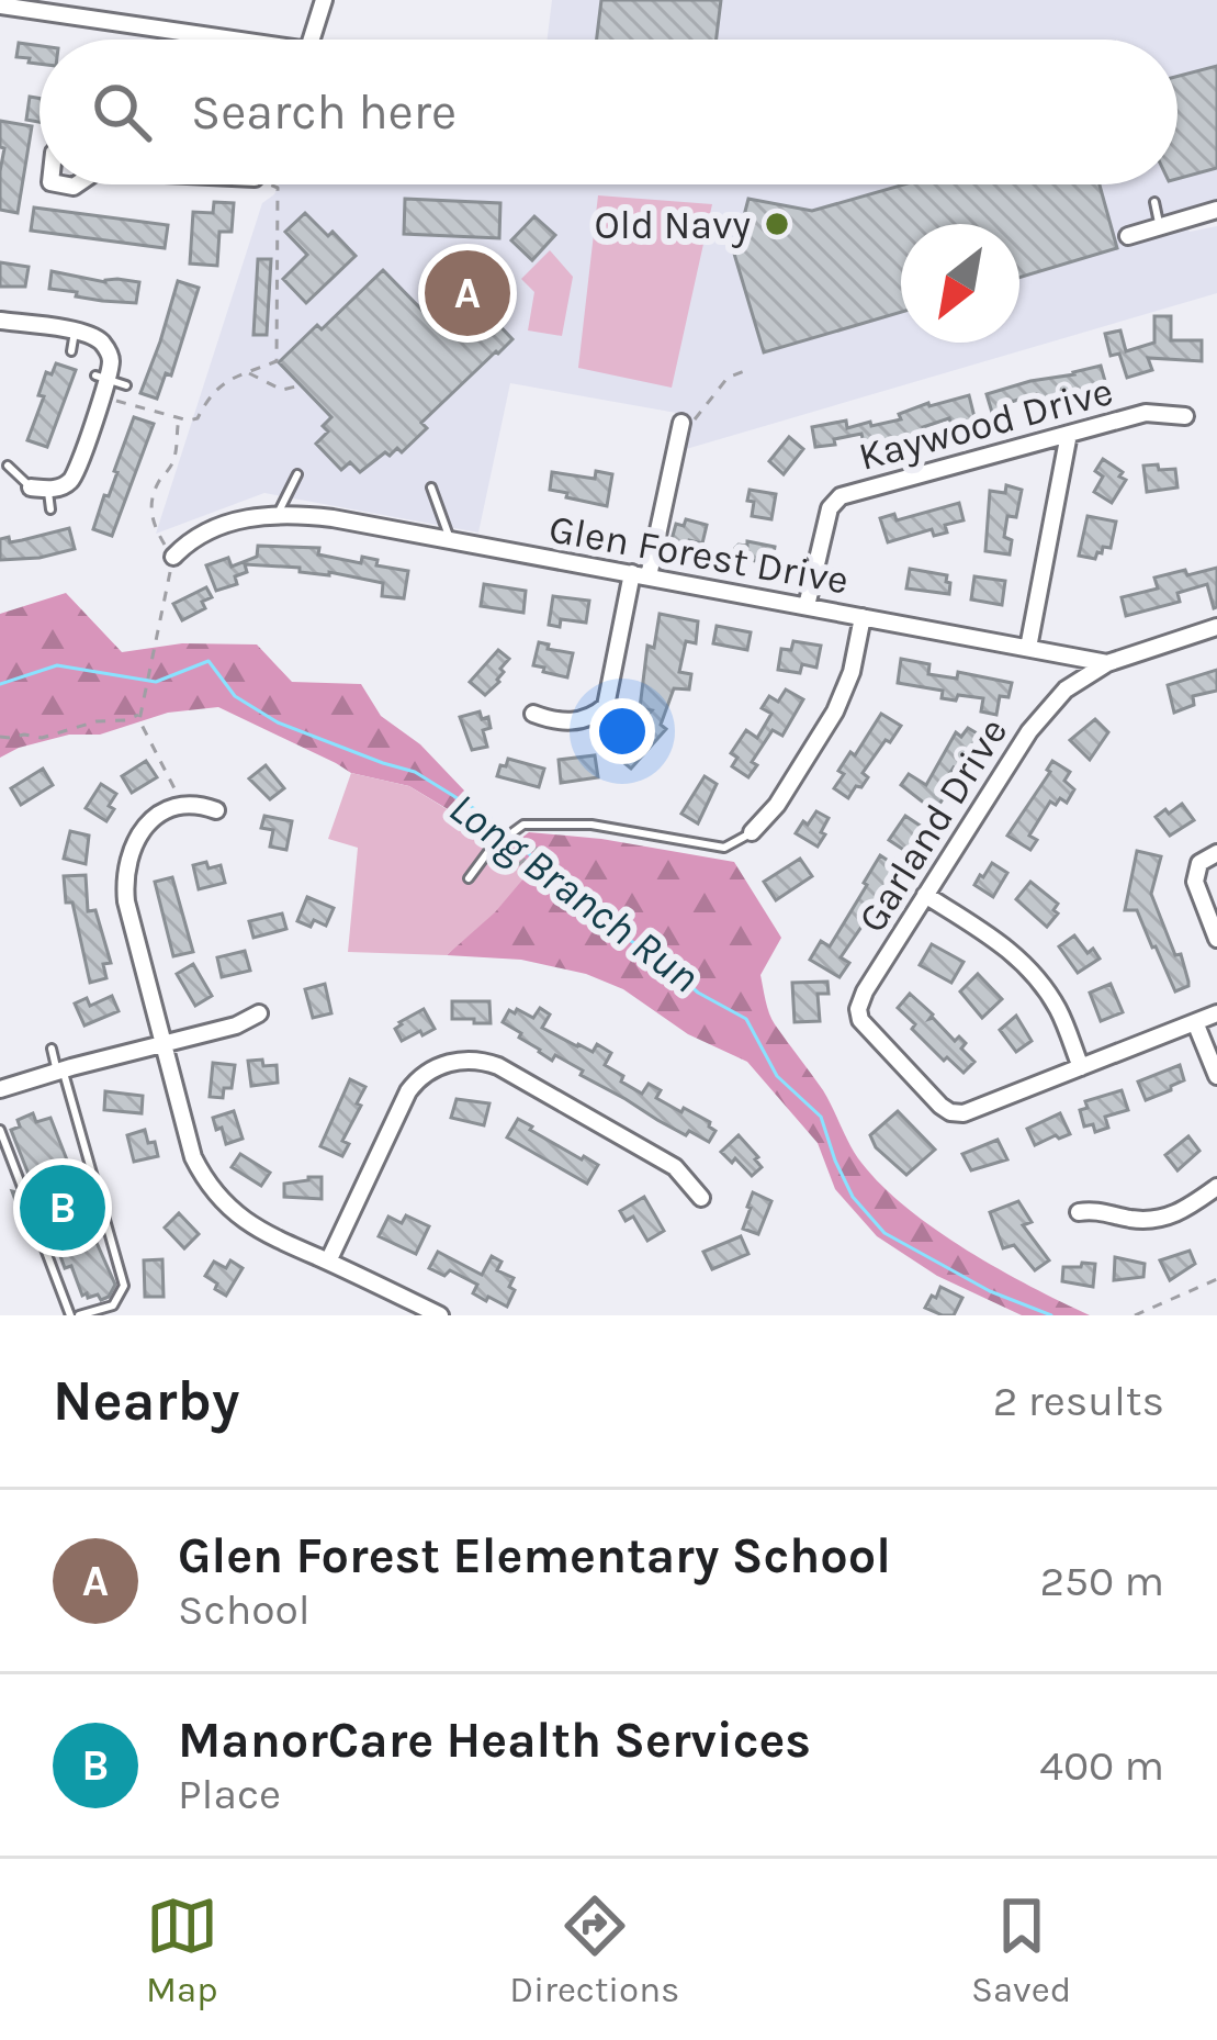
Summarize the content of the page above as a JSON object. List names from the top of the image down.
{
  "streets": {
    "street": ["Kaywood Drive", "Glen Forest Drive", "Garland Drive"]
  },
  "crossings": [
    ["Kaywood Drive", "Glen Forest Drive"],
    ["Glen Forest Drive", "Garland Drive"]
  ],
  "water": ["Long Branch Run"],
  "places": ["Old Navy"],
  "north": "bottom left",
  "page": {
    "search": "Search here",
    "pins": ["A", "B"],
    "heading": ["Nearby", "2 results"],
    "list": [
      {
        "mark": "A",
        "name": "Glen Forest Elementary School",
        "note": "School",
        "value": "250 m"
      },
      {
        "mark": "B",
        "name": "ManorCare Health Services",
        "note": "Place",
        "value": "400 m"
      }
    ],
    "nav": ["Map", "Directions", "Saved"]
  }
}
